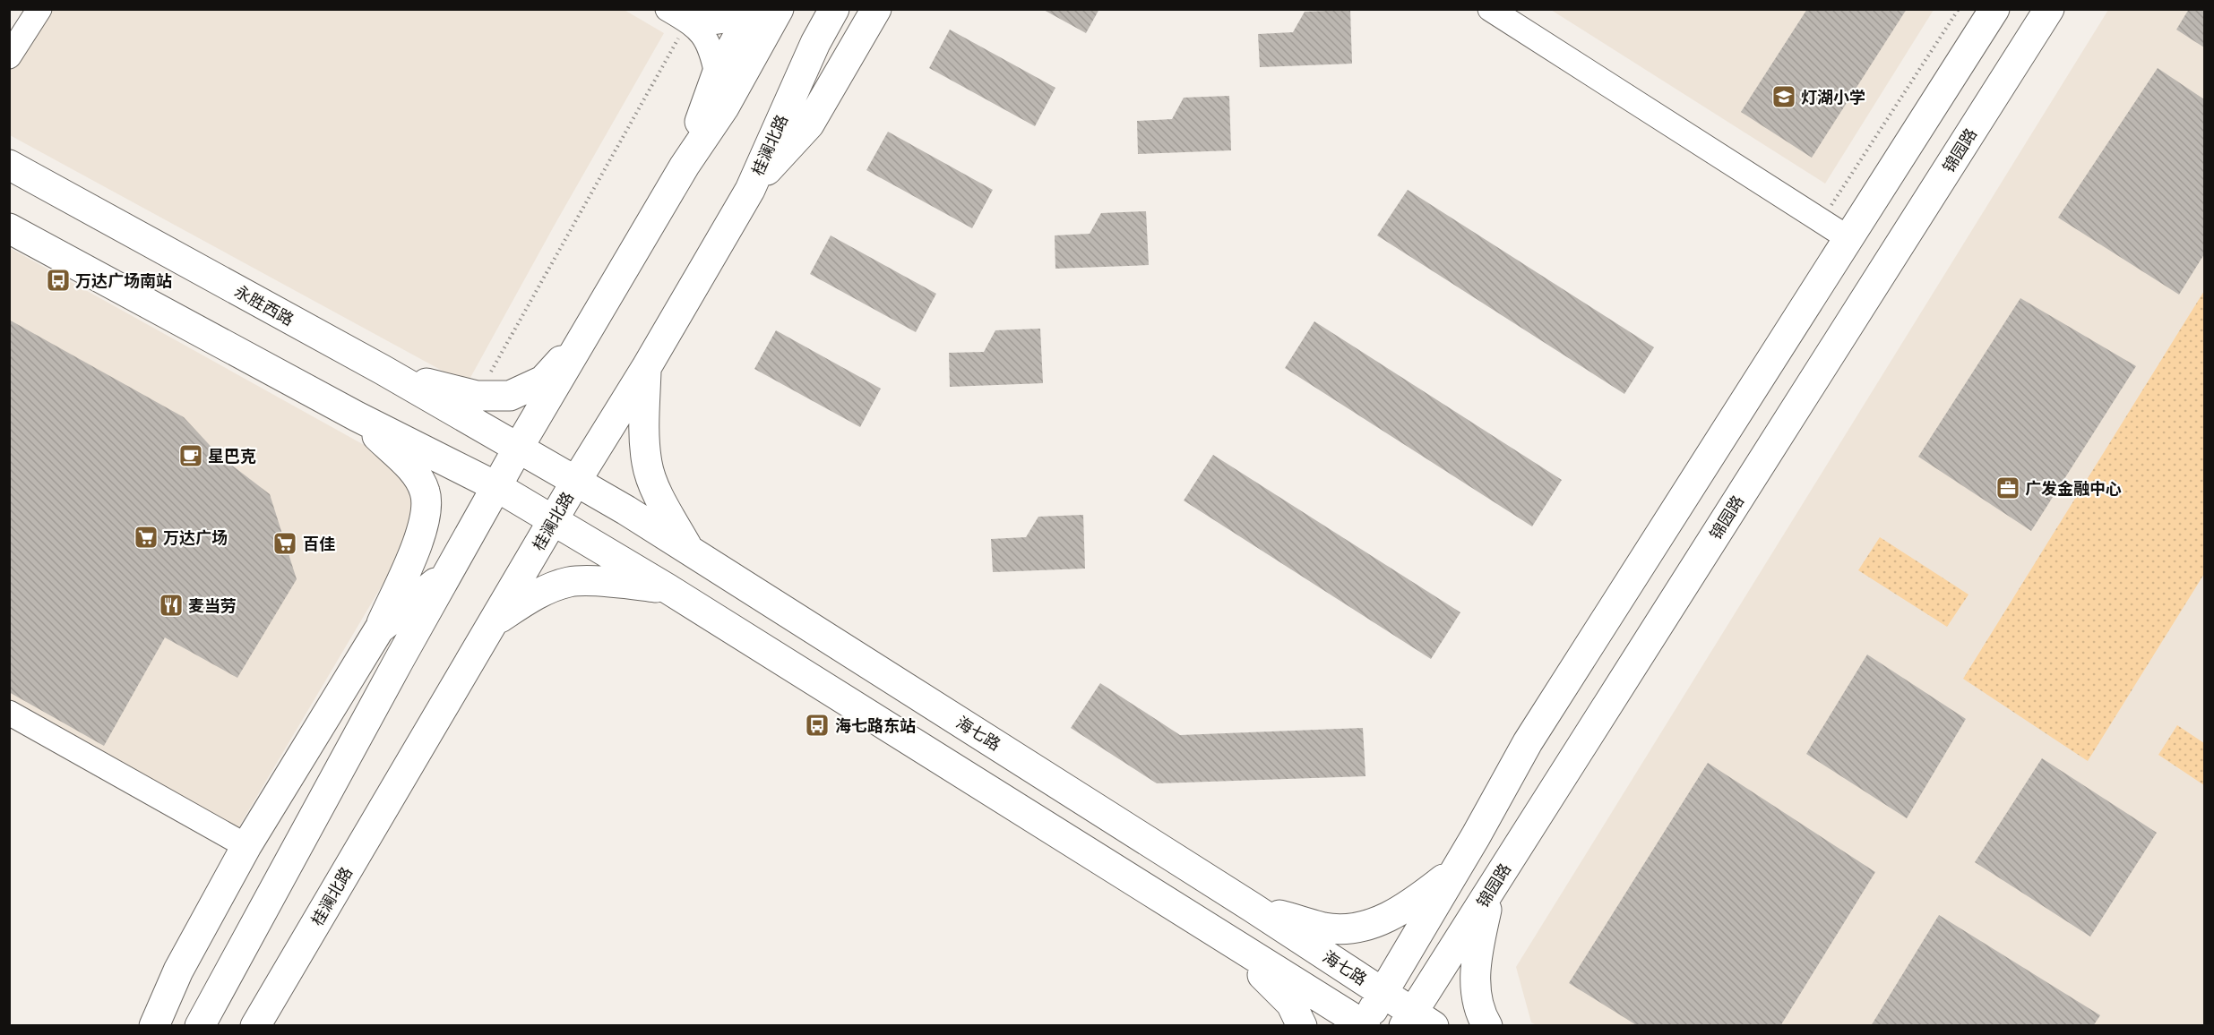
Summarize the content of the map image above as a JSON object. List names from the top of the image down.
{
  "streets": {
    "main road": [
      "桂澜北路",
      "锦园路",
      "永胜西路",
      "海七路"
    ]
  },
  "crossings": [
    ["桂澜北路", "海七路"],
    ["锦园路", "海七路"],
    ["永胜西路", "海七路"]
  ],
  "places": {
    "school or university": ["灯湖小学"],
    "bus stop": ["万达广场南站", "海七路东站"],
    "cafe": ["星巴克"],
    "office": ["广发金融中心"],
    "supermarket": ["万达广场", "百佳"],
    "restaurant": ["麦当劳"]
  }
}
